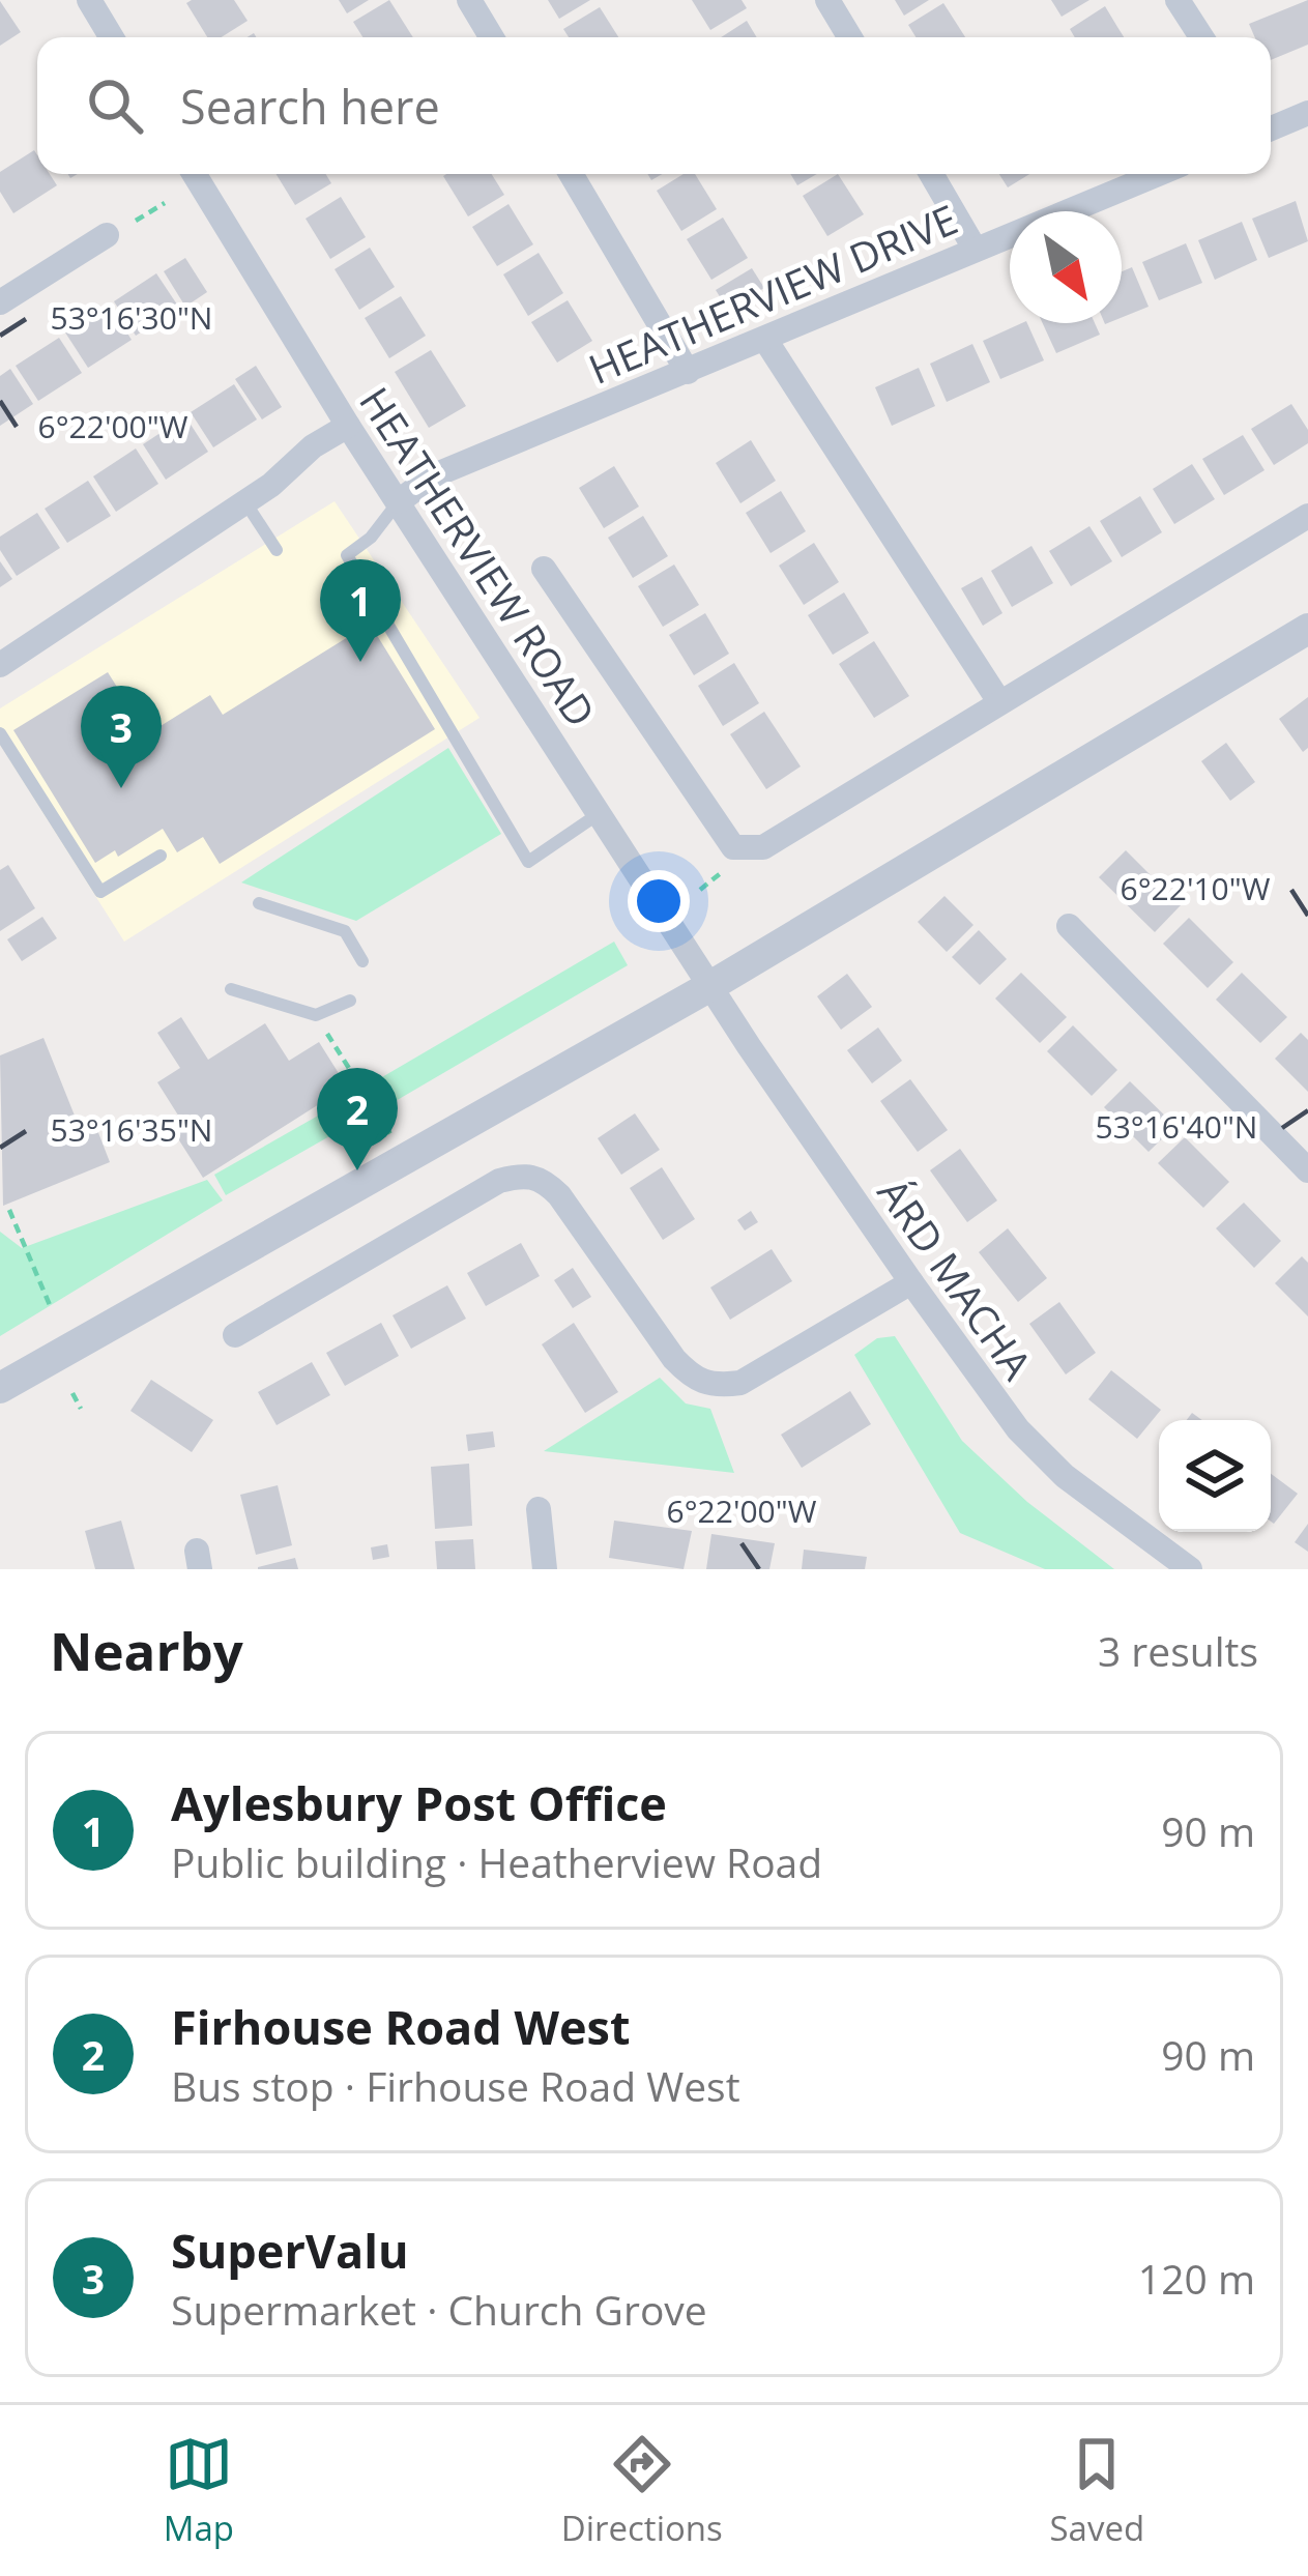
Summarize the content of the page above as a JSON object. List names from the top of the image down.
{
  "streets": {
    "street": ["HEATHERVIEW DRIVE", "HEATHERVIEW ROAD", "ÁRD MACHA"]
  },
  "crossings": [
    ["HEATHERVIEW DRIVE", "HEATHERVIEW ROAD"],
    ["HEATHERVIEW ROAD", "ÁRD MACHA"]
  ],
  "north": "bottom right",
  "page": {
    "search": "Search here",
    "pins": ["1", "3", "2"],
    "heading": ["Nearby", "3 results"],
    "list": [
      {
        "mark": "1",
        "name": "Aylesbury Post Office",
        "note": "Public building · Heatherview Road",
        "value": "90 m"
      },
      {
        "mark": "2",
        "name": "Firhouse Road West",
        "note": "Bus stop · Firhouse Road West",
        "value": "90 m"
      },
      {
        "mark": "3",
        "name": "SuperValu",
        "note": "Supermarket · Church Grove",
        "value": "120 m"
      }
    ],
    "nav": ["Map", "Directions", "Saved"]
  },
  "coordinates": [
    "53°16'30\"N",
    "6°22'00\"W",
    "6°22'10\"W",
    "53°16'40\"N",
    "53°16'35\"N"
  ]
}
